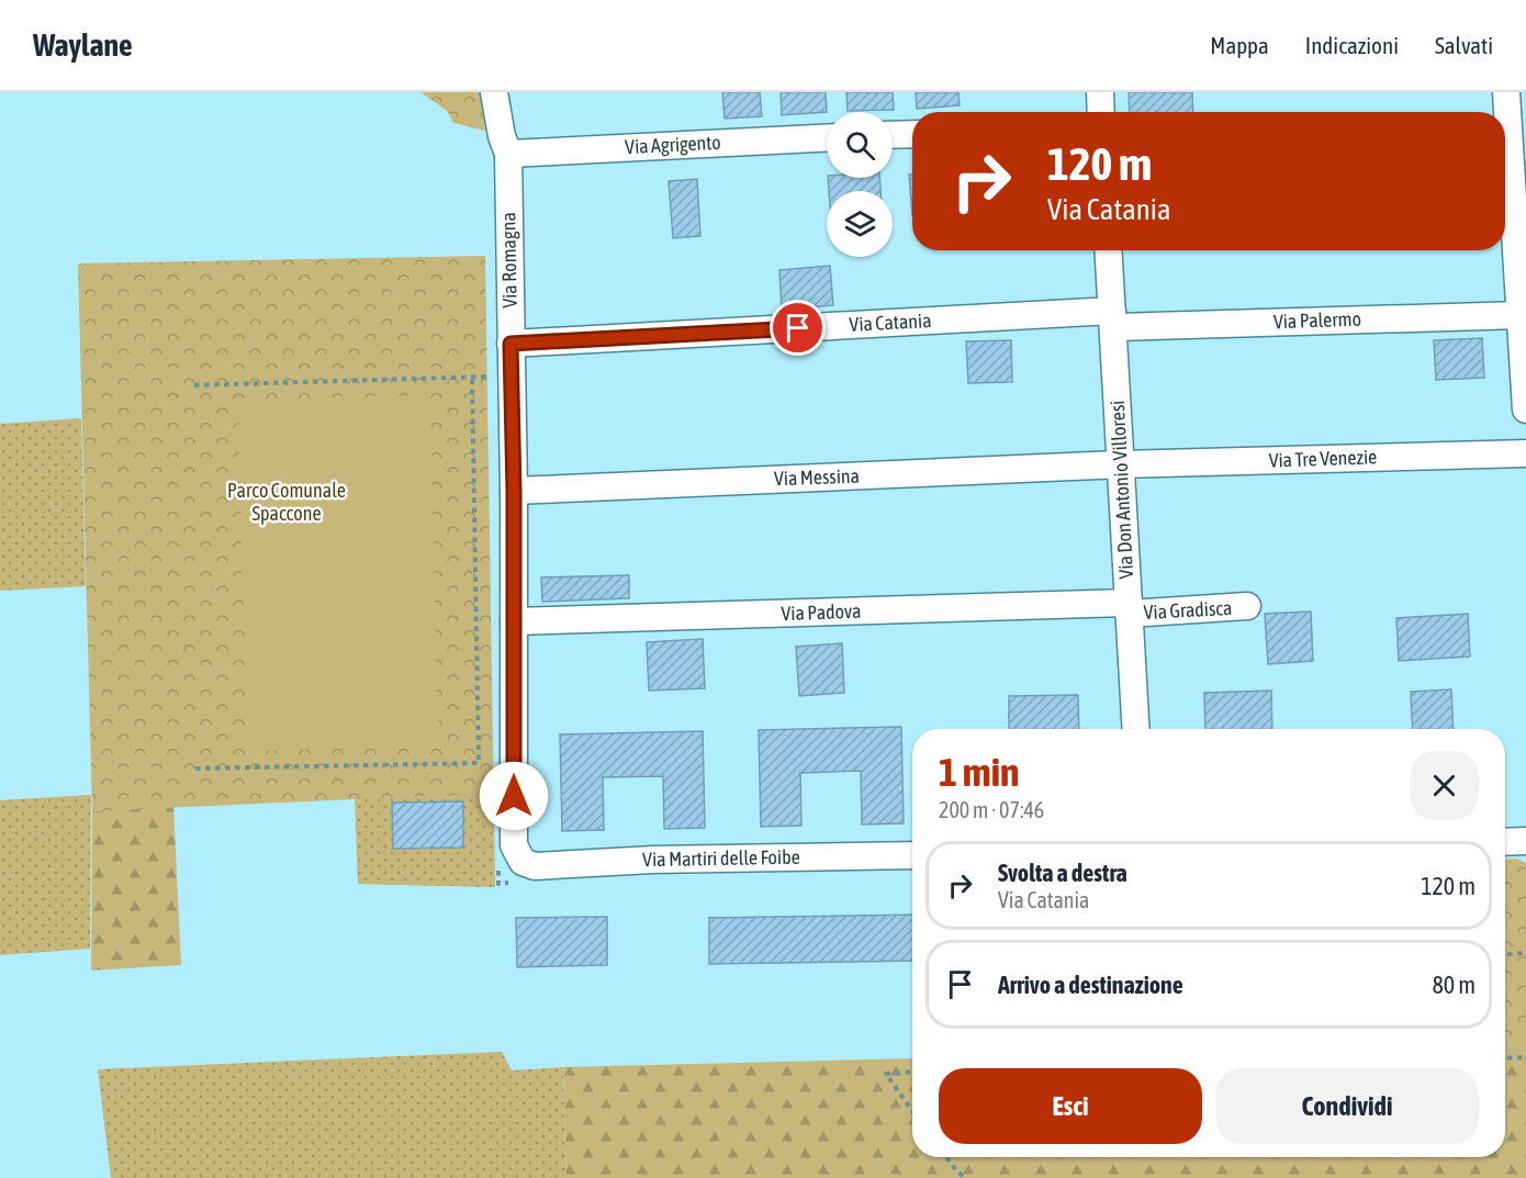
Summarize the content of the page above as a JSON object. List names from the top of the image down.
{
  "streets": {
    "street": [
      "Via Agrigento",
      "Via Romagna",
      "Via Palermo",
      "Via Catania",
      "Via Tre Venezie",
      "Via Messina",
      "Via Don Antonio Villoresi",
      "Via Gradisca",
      "Via Padova",
      "Via Martiri delle Foibe"
    ]
  },
  "crossings": [
    ["Via Agrigento", "Via Romagna"],
    ["Via Romagna", "Via Catania"],
    ["Via Romagna", "Via Messina"],
    ["Via Romagna", "Via Padova"],
    ["Via Romagna", "Via Martiri delle Foibe"],
    ["Via Palermo", "Via Catania"],
    ["Via Palermo", "Via Don Antonio Villoresi"],
    ["Via Catania", "Via Don Antonio Villoresi"],
    ["Via Tre Venezie", "Via Messina"],
    ["Via Tre Venezie", "Via Don Antonio Villoresi"],
    ["Via Messina", "Via Don Antonio Villoresi"],
    ["Via Don Antonio Villoresi", "Via Gradisca"],
    ["Via Don Antonio Villoresi", "Via Padova"],
    ["Via Gradisca", "Via Padova"]
  ],
  "parks": ["Parco Comunale Spaccone"],
  "page": {
    "header": "Waylane",
    "nav": ["Mappa", "Indicazioni", "Salvati"],
    "turn": ["120 m", "Via Catania"],
    "heading": ["1 min", "200 m · 07:46"],
    "list": [
      {
        "name": "Svolta a destra",
        "note": "Via Catania",
        "value": "120 m"
      },
      {
        "name": "Arrivo a destinazione",
        "value": "80 m"
      }
    ],
    "buttons": ["Esci", "Condividi"]
  }
}
